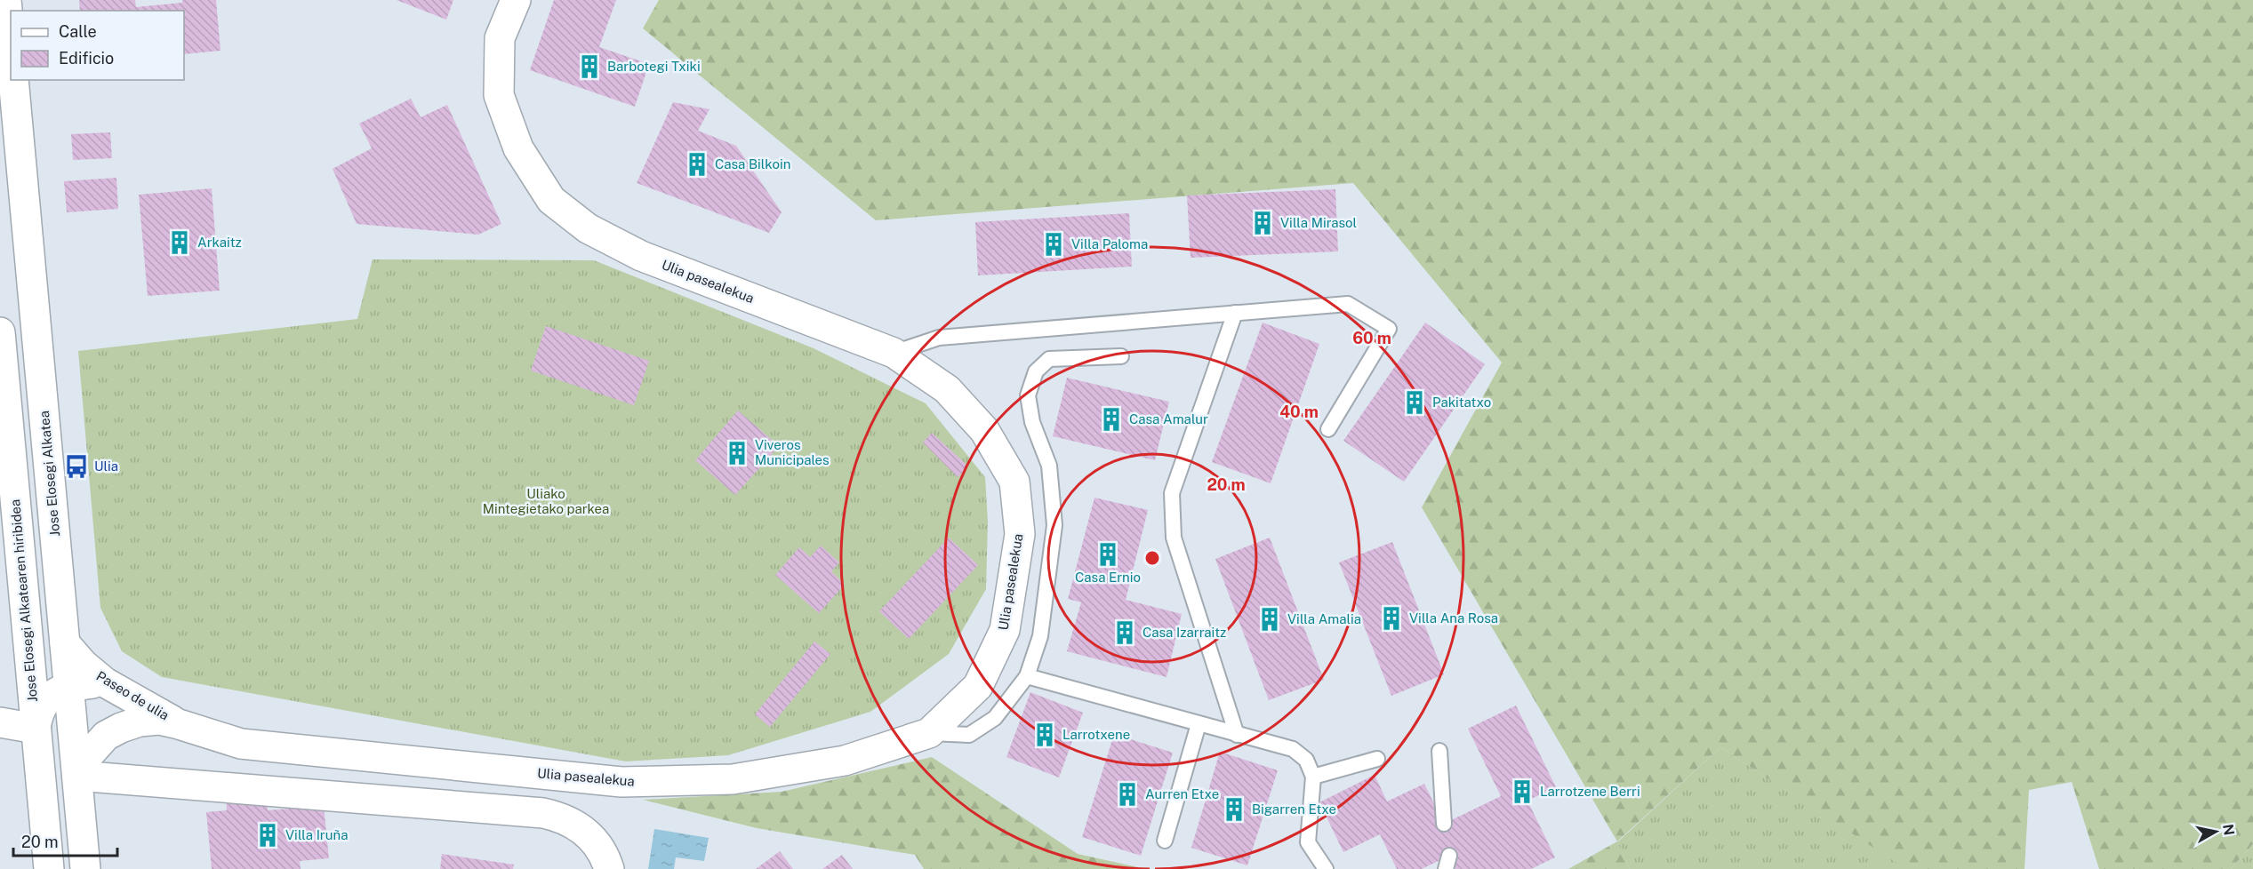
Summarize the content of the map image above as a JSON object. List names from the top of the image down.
{
  "streets": {
    "street": [
      "Ulia pasealekua",
      "Jose Elosegi Alkatea",
      "Jose Elosegi Alkatearen hiribidea",
      "Paseo de ulia"
    ]
  },
  "crossings": [
    ["Ulia pasealekua", "Jose Elosegi Alkatea"],
    ["Ulia pasealekua", "Paseo de ulia"],
    ["Jose Elosegi Alkatea", "Paseo de ulia"]
  ],
  "parks": ["Uliako Mintegietako parkea"],
  "places": {
    "building": [
      "Barbotegi Txiki",
      "Casa Bilkoin",
      "Villa Mirasol",
      "Arkaitz",
      "Villa Paloma",
      "Pakitatxo",
      "Casa Amalur",
      "Viveros Municipales",
      "Casa Ernio",
      "Villa Ana Rosa",
      "Villa Amalia",
      "Casa Izarraitz",
      "Larrotxene",
      "Larrotzene Berri",
      "Aurren Etxe",
      "Bigarren Etxe",
      "Villa Iruña"
    ],
    "bus stop": ["Ulia"]
  },
  "legend": ["Calle", "Edificio"],
  "scale_bar": "20 m",
  "north": "right",
  "rings": ["60 m", "40 m", "20 m"]
}
